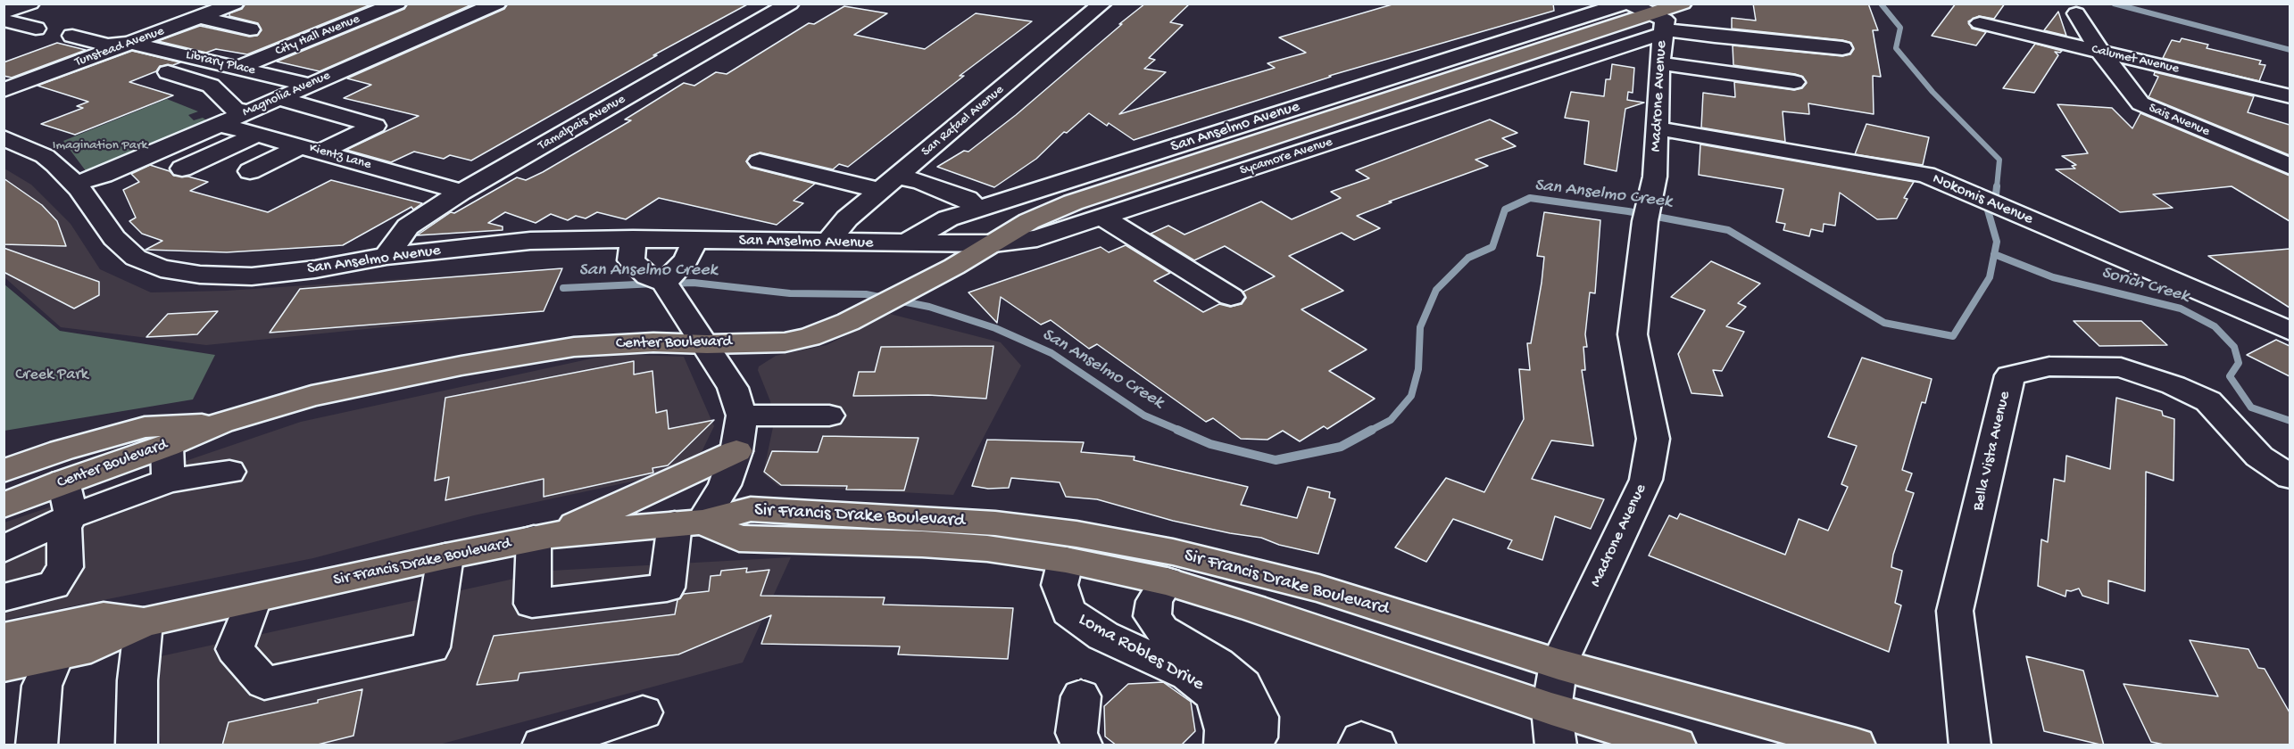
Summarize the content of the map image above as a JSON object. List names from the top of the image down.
{
  "streets": {
    "main road": ["Center Boulevard", "Sir Francis Drake Boulevard"],
    "street": [
      "City Hall Avenue",
      "Tunstead Avenue",
      "Calumet Avenue",
      "Library Place",
      "Magnolia Avenue",
      "Madrone Avenue",
      "Sais Avenue",
      "San Rafael Avenue",
      "Tamalpais Avenue",
      "San Anselmo Avenue",
      "Kientz Lane",
      "Sycamore Avenue",
      "Nokomis Avenue",
      "Bella Vista Avenue",
      "Loma Robles Drive"
    ]
  },
  "crossings": [
    ["City Hall Avenue", "Library Place"],
    ["Tunstead Avenue", "Library Place"],
    ["Calumet Avenue", "Sais Avenue"],
    ["Library Place", "Magnolia Avenue"],
    ["Magnolia Avenue", "San Anselmo Avenue"],
    ["Magnolia Avenue", "Kientz Lane"],
    ["Madrone Avenue", "Sycamore Avenue"],
    ["Madrone Avenue", "Nokomis Avenue"],
    ["Madrone Avenue", "Sir Francis Drake Boulevard"],
    ["San Rafael Avenue", "San Anselmo Avenue"],
    ["Tamalpais Avenue", "San Anselmo Avenue"],
    ["Tamalpais Avenue", "Kientz Lane"],
    ["Sycamore Avenue", "Center Boulevard"],
    ["Sir Francis Drake Boulevard", "Loma Robles Drive"]
  ],
  "water": ["San Anselmo Creek", "Sorich Creek"],
  "parks": ["Imagination Park", "Creek Park"]
}
